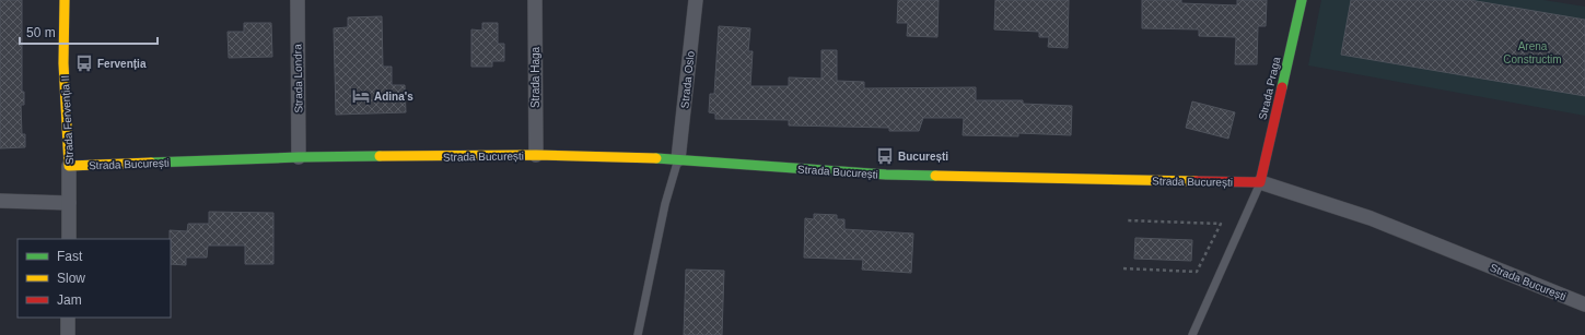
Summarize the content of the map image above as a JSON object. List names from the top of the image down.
{
  "streets": {
    "street": [
      "Strada Haga",
      "Strada Londra",
      "Strada Oslo",
      "Strada Praga",
      "Strada Fervenția II",
      "Strada București"
    ]
  },
  "crossings": [
    ["Strada Haga", "Strada București"],
    ["Strada Londra", "Strada București"],
    ["Strada Oslo", "Strada București"],
    ["Strada Praga", "Strada București"],
    ["Strada Fervenția II", "Strada București"]
  ],
  "parks": ["Arena Constructim"],
  "places": {
    "bus stop": ["Fervenția", "București"],
    "hotel": ["Adina's"]
  },
  "legend": ["Fast", "Slow", "Jam"],
  "scale_bar": "50 m"
}
